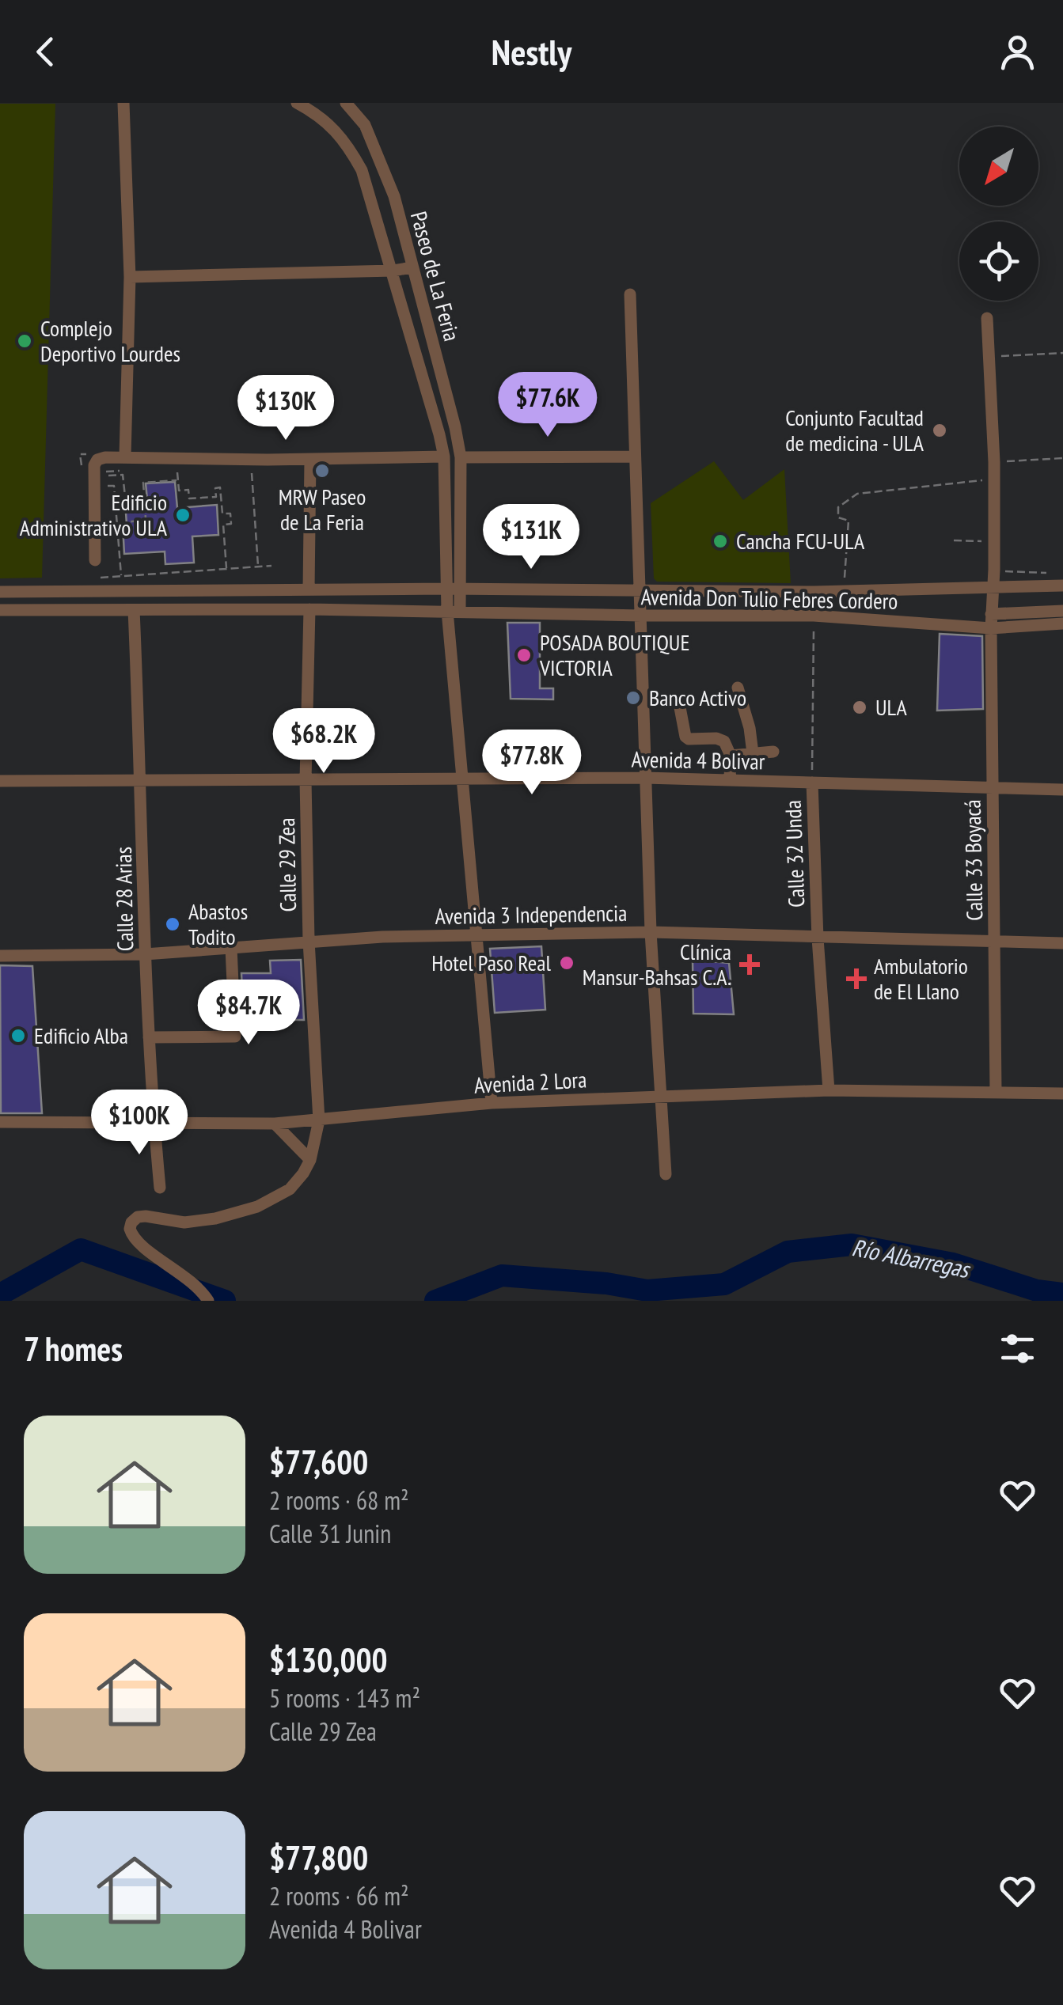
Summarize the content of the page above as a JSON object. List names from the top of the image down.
{
  "streets": {
    "street": [
      "Paseo de La Feria",
      "Avenida Don Tulio Febres Cordero",
      "Avenida 4 Bolivar",
      "Calle 32 Unda",
      "Calle 33 Boyacá",
      "Calle 29 Zea",
      "Calle 28 Arias",
      "Avenida 3 Independencia",
      "Avenida 2 Lora"
    ]
  },
  "crossings": [
    ["Paseo de La Feria", "Avenida Don Tulio Febres Cordero"],
    ["Avenida Don Tulio Febres Cordero", "Calle 32 Unda"],
    ["Avenida Don Tulio Febres Cordero", "Calle 33 Boyacá"],
    ["Avenida Don Tulio Febres Cordero", "Calle 29 Zea"],
    ["Avenida Don Tulio Febres Cordero", "Calle 28 Arias"],
    ["Avenida 4 Bolivar", "Calle 32 Unda"],
    ["Avenida 4 Bolivar", "Calle 33 Boyacá"],
    ["Avenida 4 Bolivar", "Calle 29 Zea"],
    ["Avenida 4 Bolivar", "Calle 28 Arias"],
    ["Calle 32 Unda", "Avenida 3 Independencia"],
    ["Calle 32 Unda", "Avenida 2 Lora"],
    ["Calle 33 Boyacá", "Avenida 3 Independencia"],
    ["Calle 33 Boyacá", "Avenida 2 Lora"],
    ["Calle 29 Zea", "Avenida 3 Independencia"],
    ["Calle 29 Zea", "Avenida 2 Lora"],
    ["Calle 28 Arias", "Avenida 3 Independencia"],
    ["Calle 28 Arias", "Avenida 2 Lora"]
  ],
  "water": ["Río Albarregas"],
  "places": {
    "other": [
      "Complejo Deportivo Lourdes",
      "Conjunto Facultad de medicina - ULA",
      "MRW Paseo de La Feria",
      "Edificio Administrativo ULA",
      "Cancha FCU-ULA",
      "POSADA BOUTIQUE VICTORIA",
      "Banco Activo",
      "ULA",
      "Abastos Todito",
      "Hotel Paso Real",
      "Edificio Alba"
    ],
    "health": ["Clínica Mansur-Bahsas C.A.", "Ambulatorio de El Llano"]
  },
  "north": "bottom left",
  "page": {
    "header": "Nestly",
    "price": [
      "$77.6K",
      "$130K",
      "$131K",
      "$68.2K",
      "$77.8K",
      "$84.7K",
      "$100K"
    ],
    "heading": "7 homes",
    "list": [
      {
        "name": "$77,600",
        "note": "2 rooms · 68 m² · Calle 31 Junin"
      },
      {
        "name": "$130,000",
        "note": "5 rooms · 143 m² · Calle 29 Zea"
      },
      {
        "name": "$77,800",
        "note": "2 rooms · 66 m² · Avenida 4 Bolivar"
      }
    ]
  }
}
